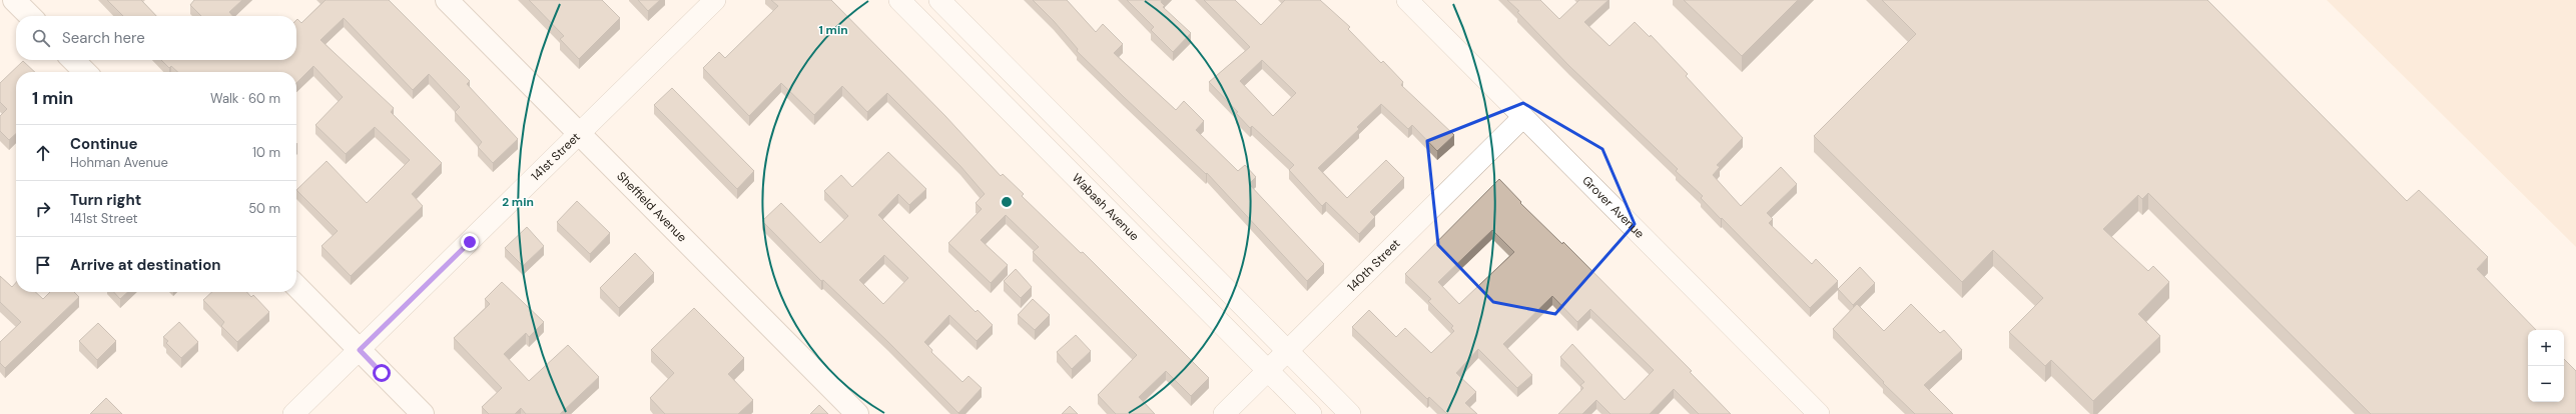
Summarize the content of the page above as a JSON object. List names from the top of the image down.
{
  "streets": {
    "street": [
      "141st Street",
      "Sheffield Avenue",
      "Wabash Avenue",
      "Grover Avenue",
      "140th Street"
    ]
  },
  "crossings": [
    ["141st Street", "Sheffield Avenue"],
    ["Wabash Avenue", "140th Street"],
    ["Grover Avenue", "140th Street"]
  ],
  "page": {
    "search": "Search here",
    "heading": ["1 min", "Walk · 60 m"],
    "list": [
      ["Continue", "Hohman Avenue", "10 m"],
      ["Turn right", "141st Street", "50 m"],
      "Arrive at destination"
    ],
    "map_buttons": ["+", "−"]
  },
  "rings": ["1 min", "2 min"]
}
